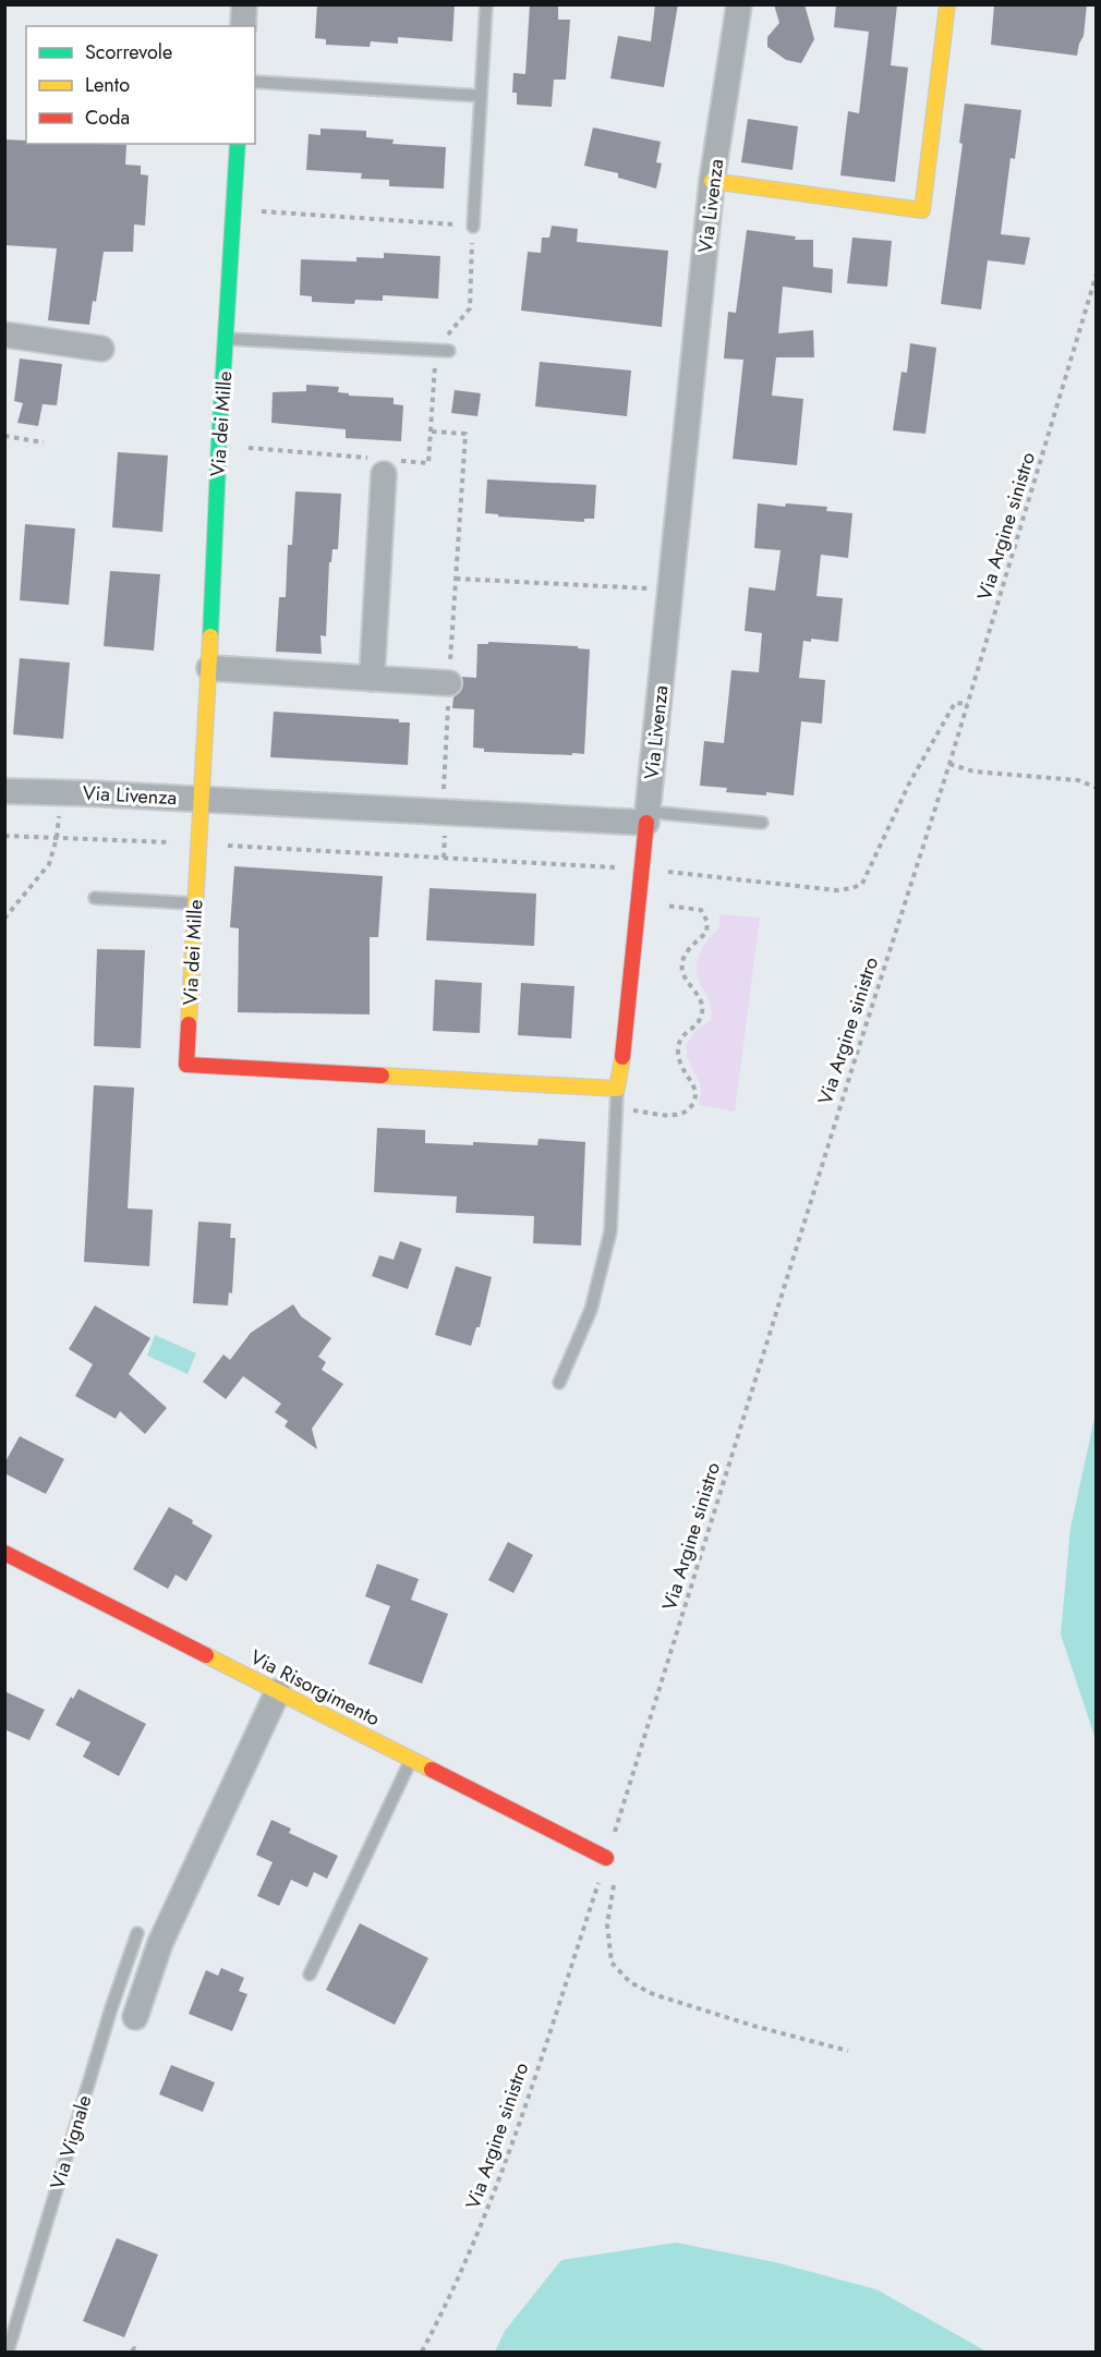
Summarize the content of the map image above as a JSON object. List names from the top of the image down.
{
  "streets": {
    "street": ["Via Livenza", "Via dei Mille", "Via Risorgimento"],
    "lane": ["Via Vignale"],
    "path": ["Via Argine sinistro"]
  },
  "crossings": [
    ["Via Livenza", "Via dei Mille"]
  ],
  "legend": ["Scorrevole", "Lento", "Coda"]
}
